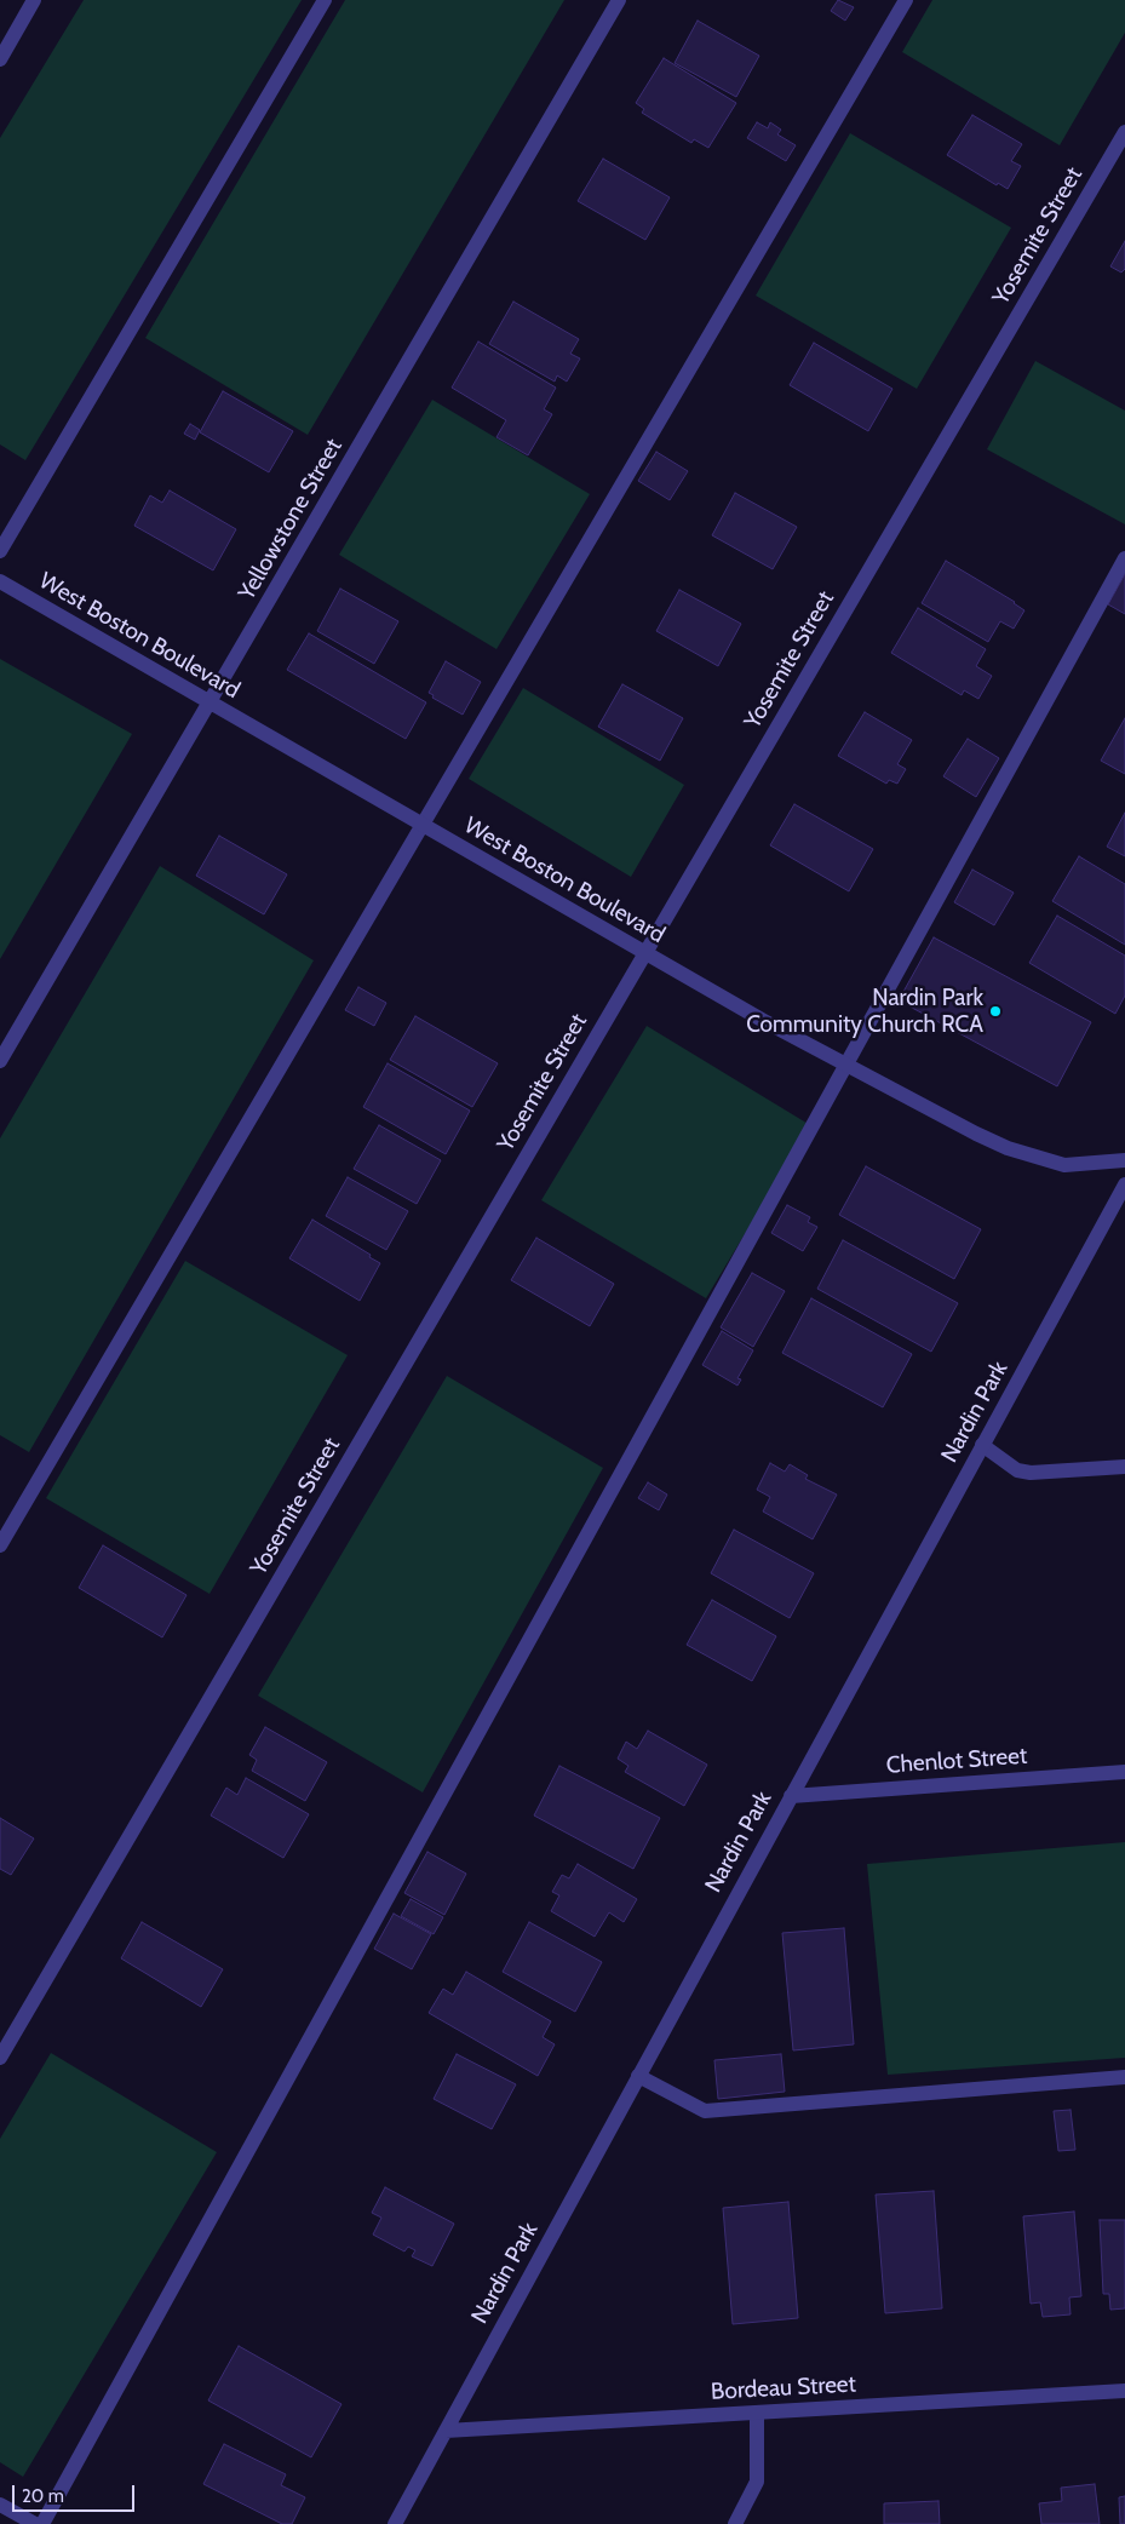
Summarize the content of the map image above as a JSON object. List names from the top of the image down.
{
  "streets": {
    "street": [
      "Yosemite Street",
      "Yellowstone Street",
      "West Boston Boulevard",
      "Nardin Park",
      "Chenlot Street",
      "Bordeau Street"
    ]
  },
  "crossings": [
    ["Yosemite Street", "West Boston Boulevard"],
    ["Yellowstone Street", "West Boston Boulevard"],
    ["Nardin Park", "Chenlot Street"],
    ["Nardin Park", "Bordeau Street"]
  ],
  "places": ["Nardin Park Community Church RCA"],
  "scale_bar": "20 m"
}
